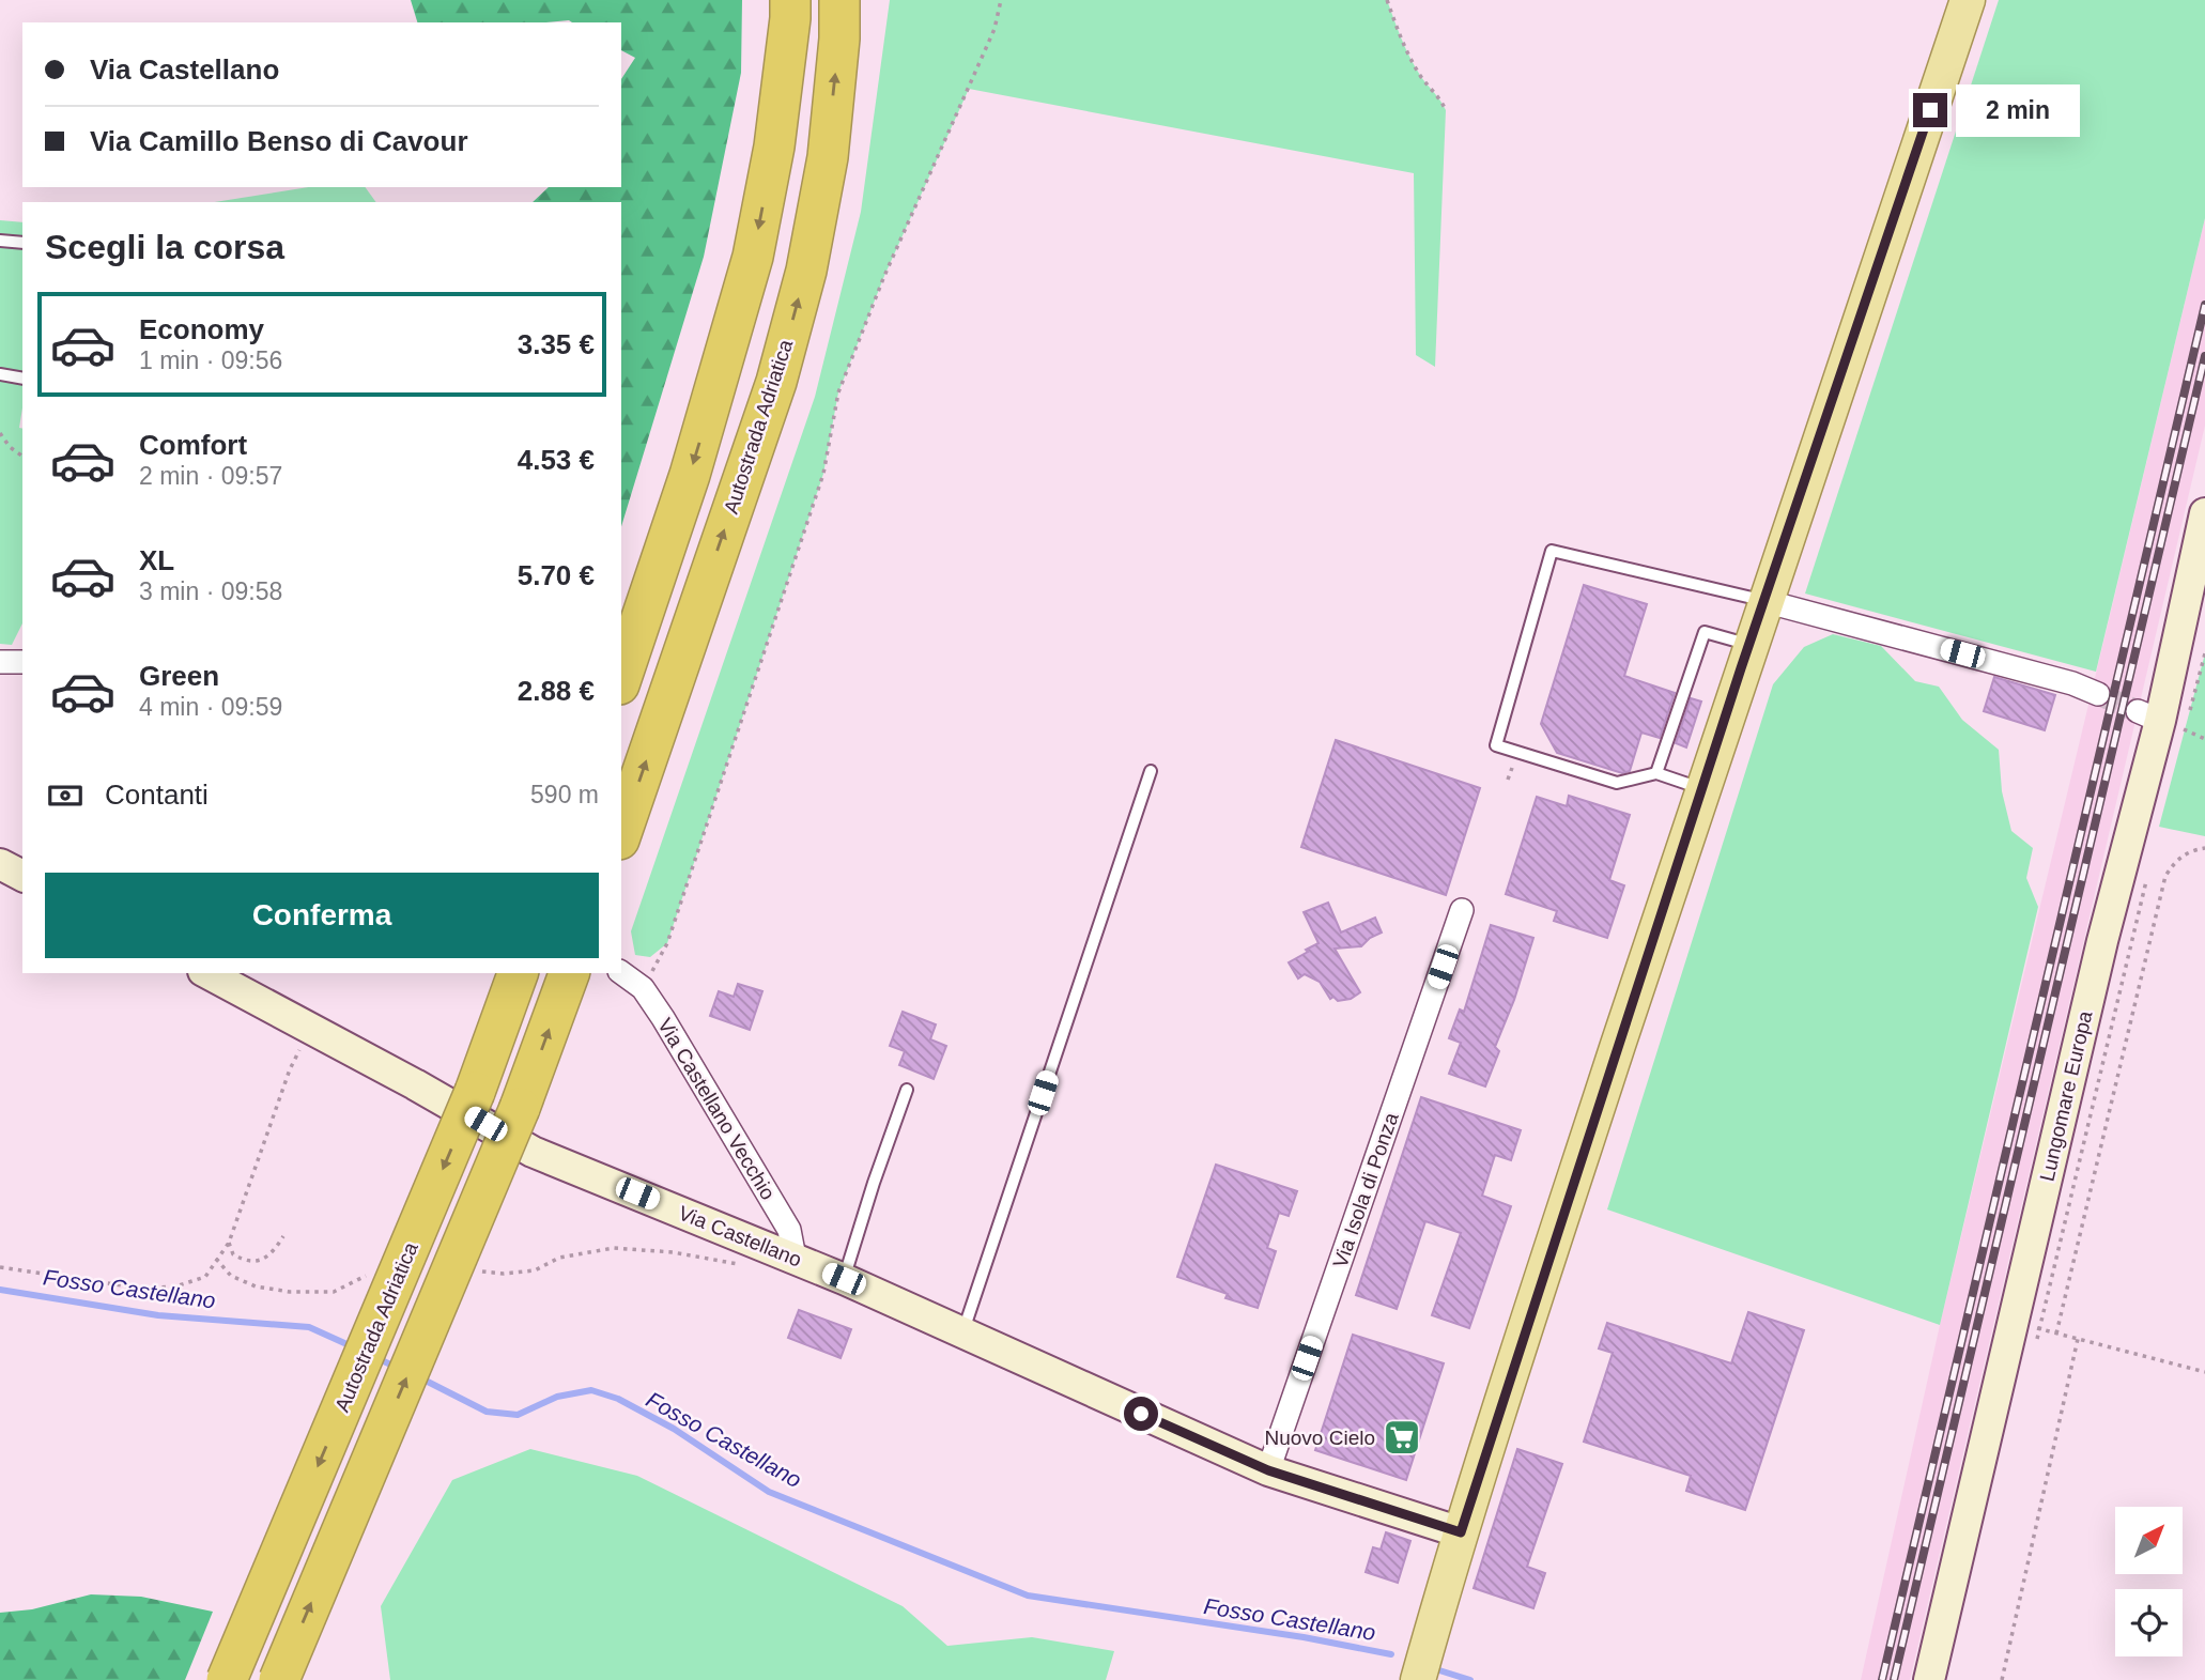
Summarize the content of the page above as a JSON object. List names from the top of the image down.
{
  "streets": {
    "highway": ["Autostrada Adriatica"],
    "street": [
      "Lungomare Europa",
      "Via Castellano Vecchio",
      "Via Isola di Ponza",
      "Via Castellano"
    ]
  },
  "crossings": [
    ["Via Castellano Vecchio", "Via Castellano"],
    ["Via Isola di Ponza", "Via Castellano"]
  ],
  "water": ["Fosso Castellano"],
  "places": {
    "supermarket": ["Nuovo Cielo"]
  },
  "north": "top right",
  "page": {
    "banner": ["Via Castellano", "Via Camillo Benso di Cavour"],
    "bubble": "2 min",
    "heading": "Scegli la corsa",
    "list": [
      {
        "name": "Economy",
        "note": "1 min · 09:56",
        "value": "3.35 €"
      },
      {
        "name": "Comfort",
        "note": "2 min · 09:57",
        "value": "4.53 €"
      },
      {
        "name": "XL",
        "note": "3 min · 09:58",
        "value": "5.70 €"
      },
      {
        "name": "Green",
        "note": "4 min · 09:59",
        "value": "2.88 €"
      }
    ],
    "pay": ["Contanti", "590 m"],
    "buttons": "Conferma"
  }
}
